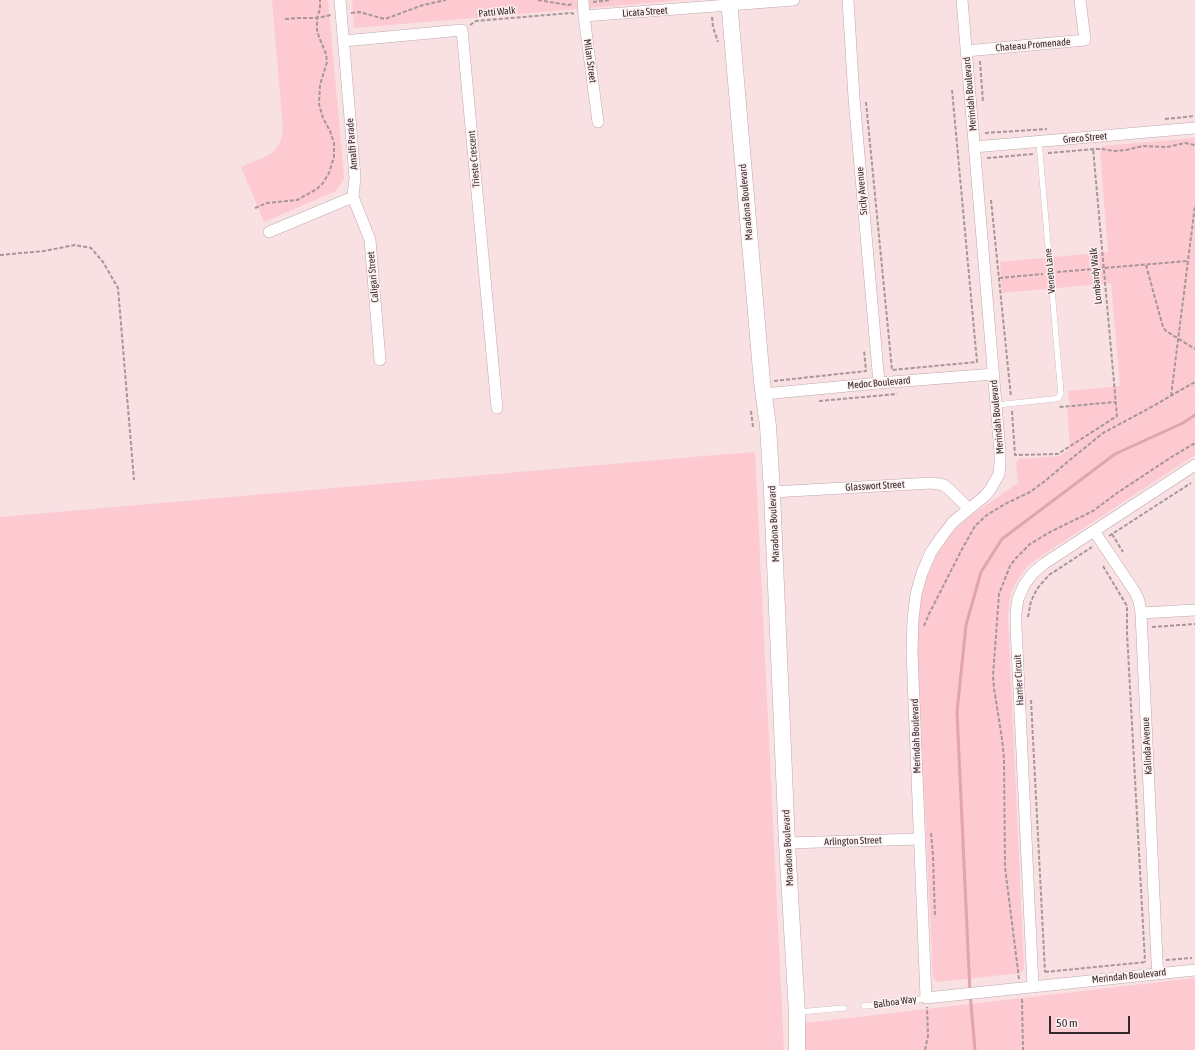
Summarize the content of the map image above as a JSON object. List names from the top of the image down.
{
  "streets": {
    "street": [
      "Licata Street",
      "Chateau Promenade",
      "Milan Street",
      "Merindah Boulevard",
      "Greco Street",
      "Amalfi Parade",
      "Trieste Crescent",
      "Sicily Avenue",
      "Maradona Boulevard",
      "Caligari Street",
      "Medoc Boulevard",
      "Glasswort Street",
      "Harrier Circuit",
      "Kalinda Avenue",
      "Arlington Street"
    ],
    "lane": ["Veneto Lane", "Balboa Way"],
    "path": ["Patti Walk", "Lombardy Walk"]
  },
  "crossings": [
    ["Patti Walk", "Licata Street"],
    ["Patti Walk", "Milan Street"],
    ["Patti Walk", "Trieste Crescent"],
    ["Licata Street", "Milan Street"],
    ["Licata Street", "Maradona Boulevard"],
    ["Chateau Promenade", "Merindah Boulevard"],
    ["Merindah Boulevard", "Greco Street"],
    ["Merindah Boulevard", "Medoc Boulevard"],
    ["Merindah Boulevard", "Glasswort Street"],
    ["Merindah Boulevard", "Harrier Circuit"],
    ["Merindah Boulevard", "Kalinda Avenue"],
    ["Merindah Boulevard", "Arlington Street"],
    ["Merindah Boulevard", "Balboa Way"],
    ["Greco Street", "Veneto Lane"],
    ["Amalfi Parade", "Caligari Street"],
    ["Sicily Avenue", "Medoc Boulevard"],
    ["Maradona Boulevard", "Medoc Boulevard"],
    ["Maradona Boulevard", "Glasswort Street"],
    ["Maradona Boulevard", "Arlington Street"],
    ["Harrier Circuit", "Kalinda Avenue"]
  ],
  "scale_bar": "50 m"
}
